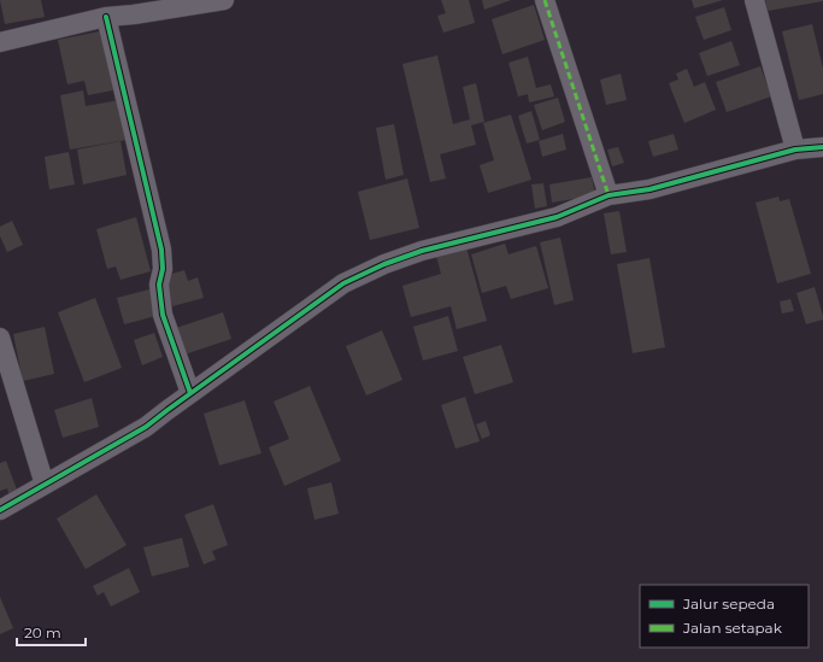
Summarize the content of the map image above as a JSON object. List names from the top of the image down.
{
  "legend": ["Jalur sepeda", "Jalan setapak"],
  "scale_bar": "20 m"
}
